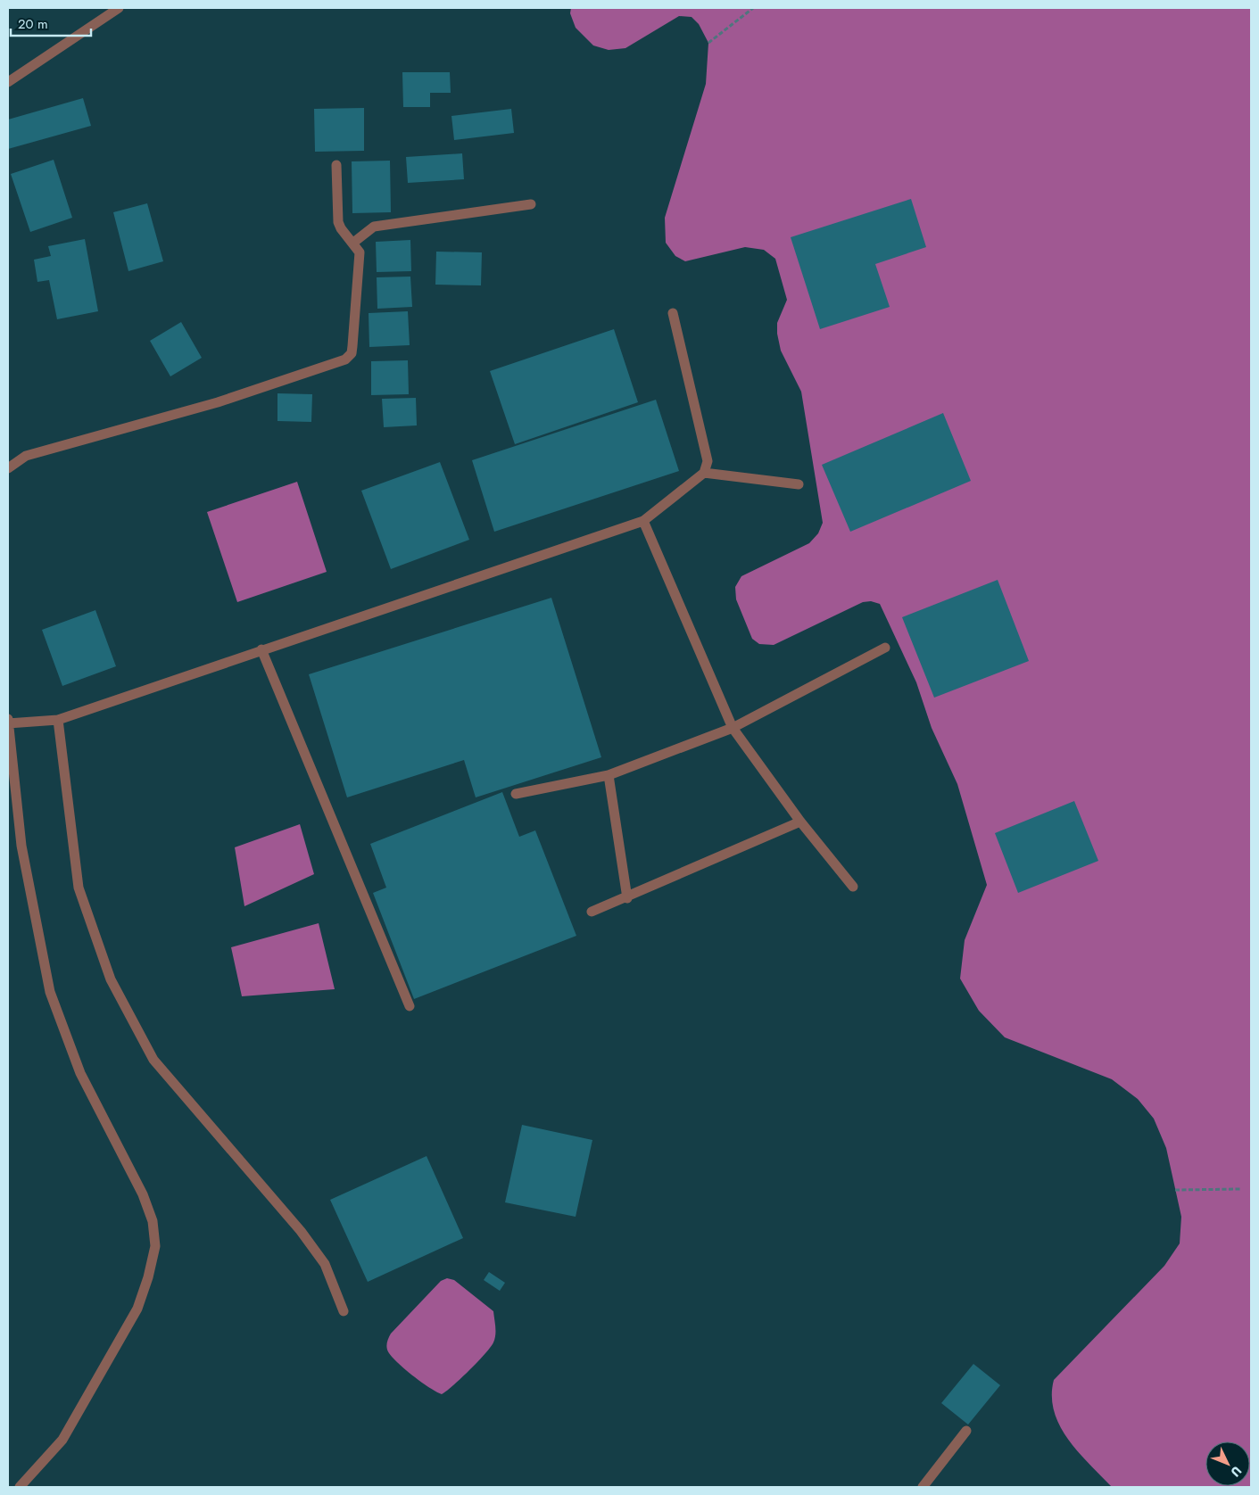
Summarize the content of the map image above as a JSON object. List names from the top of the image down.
{
  "scale_bar": "20 m",
  "north": "bottom right"
}
